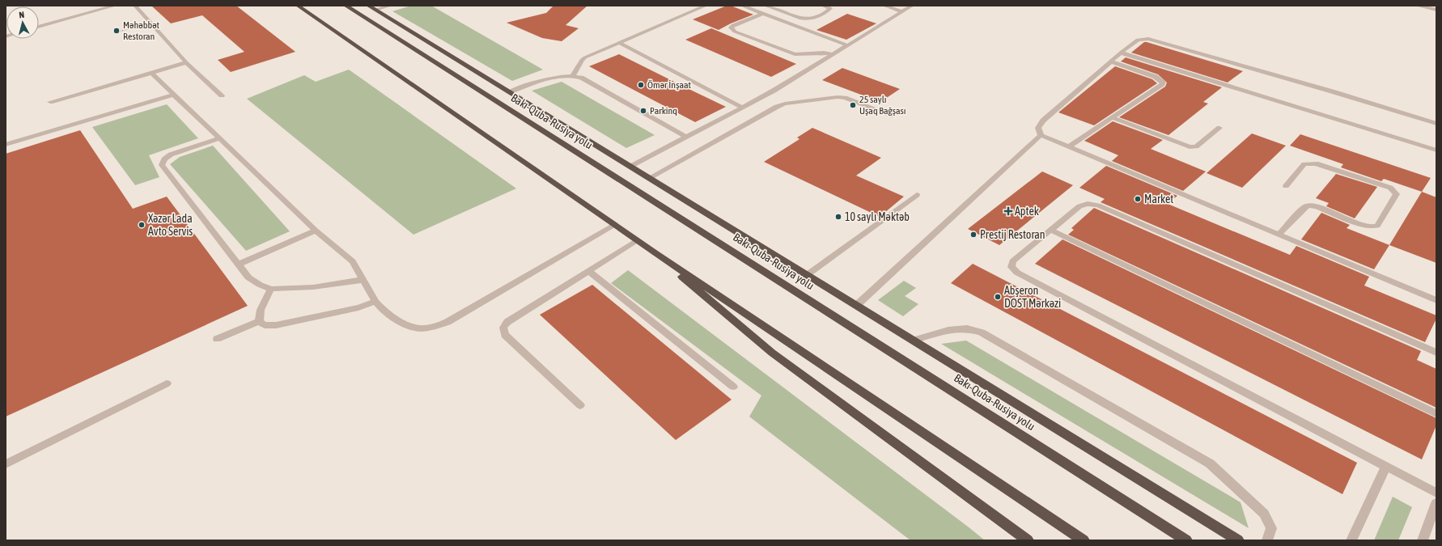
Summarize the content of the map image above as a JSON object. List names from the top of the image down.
{
  "streets": {
    "highway": ["Bakı-Quba-Rusiya yolu"]
  },
  "places": {
    "other": [
      "Məhəbbət Restoran",
      "Ömər İnşaat",
      "25 saylı Uşaq Bağşası",
      "Parkinq",
      "Market",
      "10 saylı Məktəb",
      "Xəzər Lada Avto Servis",
      "Prestij Restoran",
      "Abşeron DOST Mərkəzi"
    ],
    "health": ["Aptek"]
  },
  "north": "top"
}
